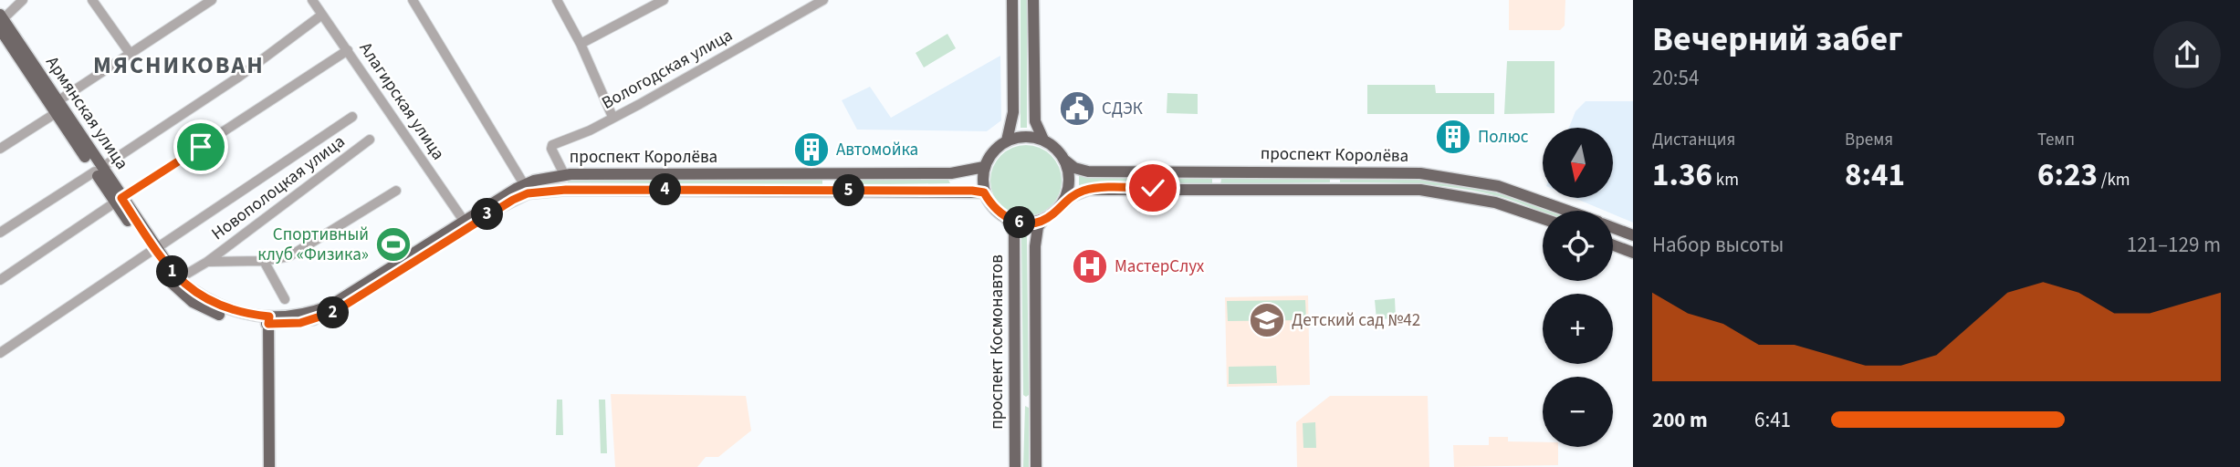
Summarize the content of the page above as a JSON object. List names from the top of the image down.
{
  "streets": {
    "main road": ["Армянская улица", "проспект Королёва", "проспект Космонавтов"],
    "street": ["Вологодская улица", "Алагирская улица", "Новополоцкая улица"]
  },
  "crossings": [
    ["Вологодская улица", "проспект Королёва"],
    ["Алагирская улица", "проспект Королёва"],
    ["Армянская улица", "проспект Королёва"],
    ["Армянская улица", "Новополоцкая улица"],
    ["проспект Королёва", "проспект Космонавтов"]
  ],
  "districts": ["МЯСНИКОВАН"],
  "places": {
    "public building": ["СДЭК"],
    "building": ["Полюс", "Автомойка"],
    "sports": ["Спортивный клуб «Физика»"],
    "hospital": ["МастерСлух"],
    "school or university": ["Детский сад №42"]
  },
  "north": "bottom",
  "page": {
    "heading": ["Вечерний забег", "20:54"],
    "stats": [
      ["Дистанция", "1.36 km"],
      ["Время", "8:41"],
      ["Темп", "6:23 /km"]
    ],
    "map_buttons": ["+", "−"],
    "pins": [
      "4",
      "5",
      "3",
      "6",
      "1",
      "2"
    ],
    "chart": ["Набор высоты", "121–129 m"],
    "list": [
      {
        "name": "200 m",
        "note": "6:41"
      }
    ]
  }
}
